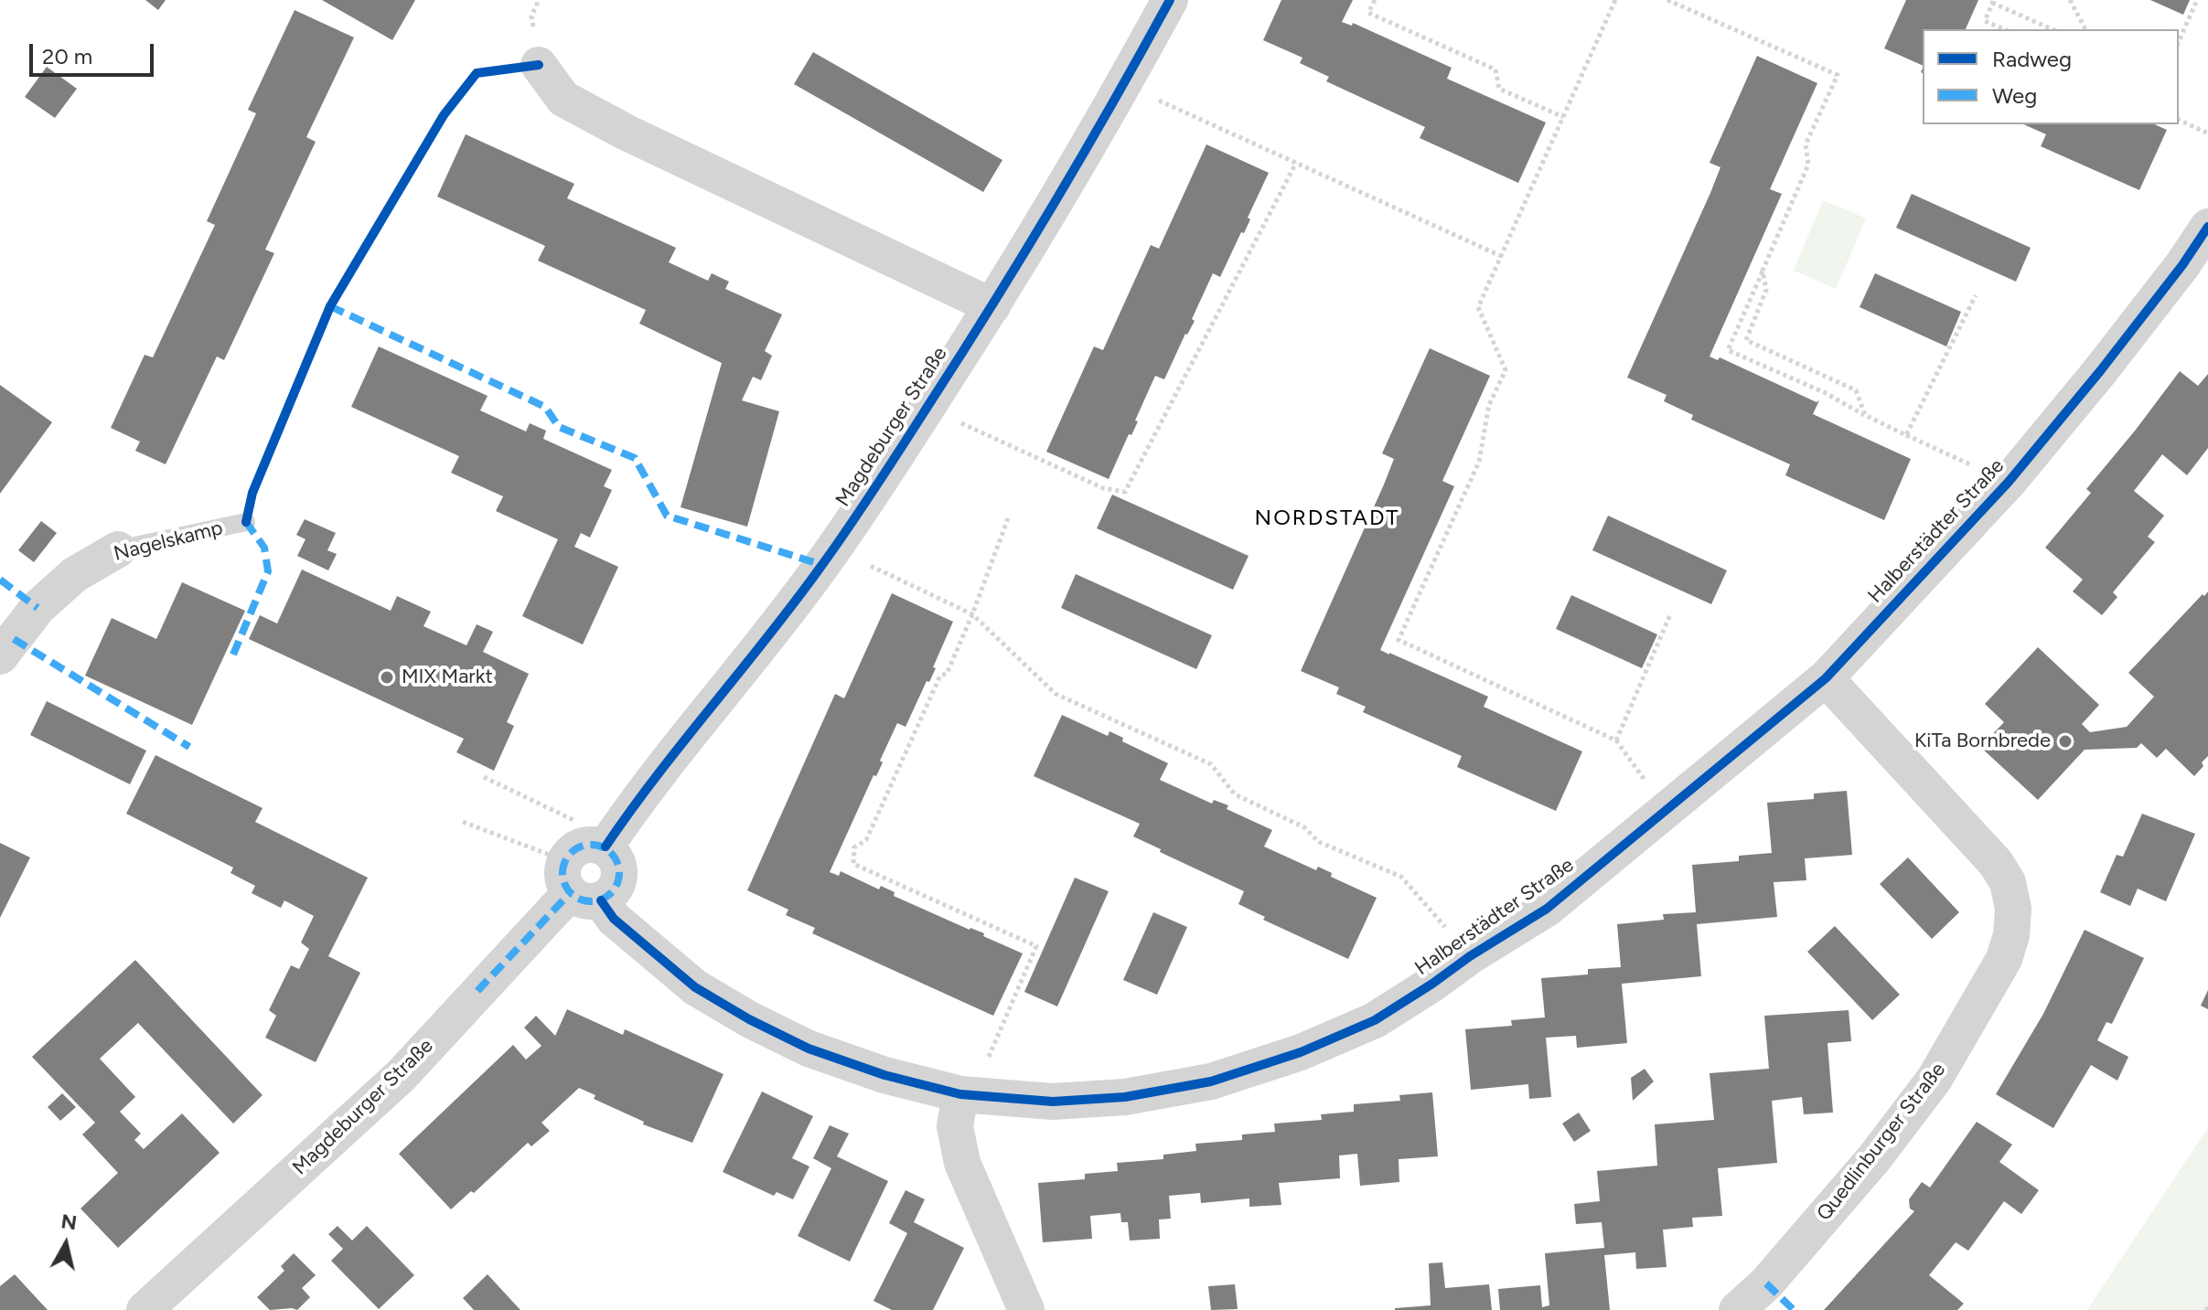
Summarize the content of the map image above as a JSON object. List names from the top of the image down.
{
  "streets": {
    "street": [
      "Magdeburger Straße",
      "Halberstädter Straße",
      "Nagelskamp",
      "Quedlinburger Straße"
    ]
  },
  "crossings": [
    ["Magdeburger Straße", "Halberstädter Straße"],
    ["Halberstädter Straße", "Quedlinburger Straße"]
  ],
  "districts": ["NORDSTADT"],
  "places": ["MIX Markt", "KiTa Bornbrede"],
  "legend": ["Radweg", "Weg"],
  "scale_bar": "20 m",
  "north": "top"
}
